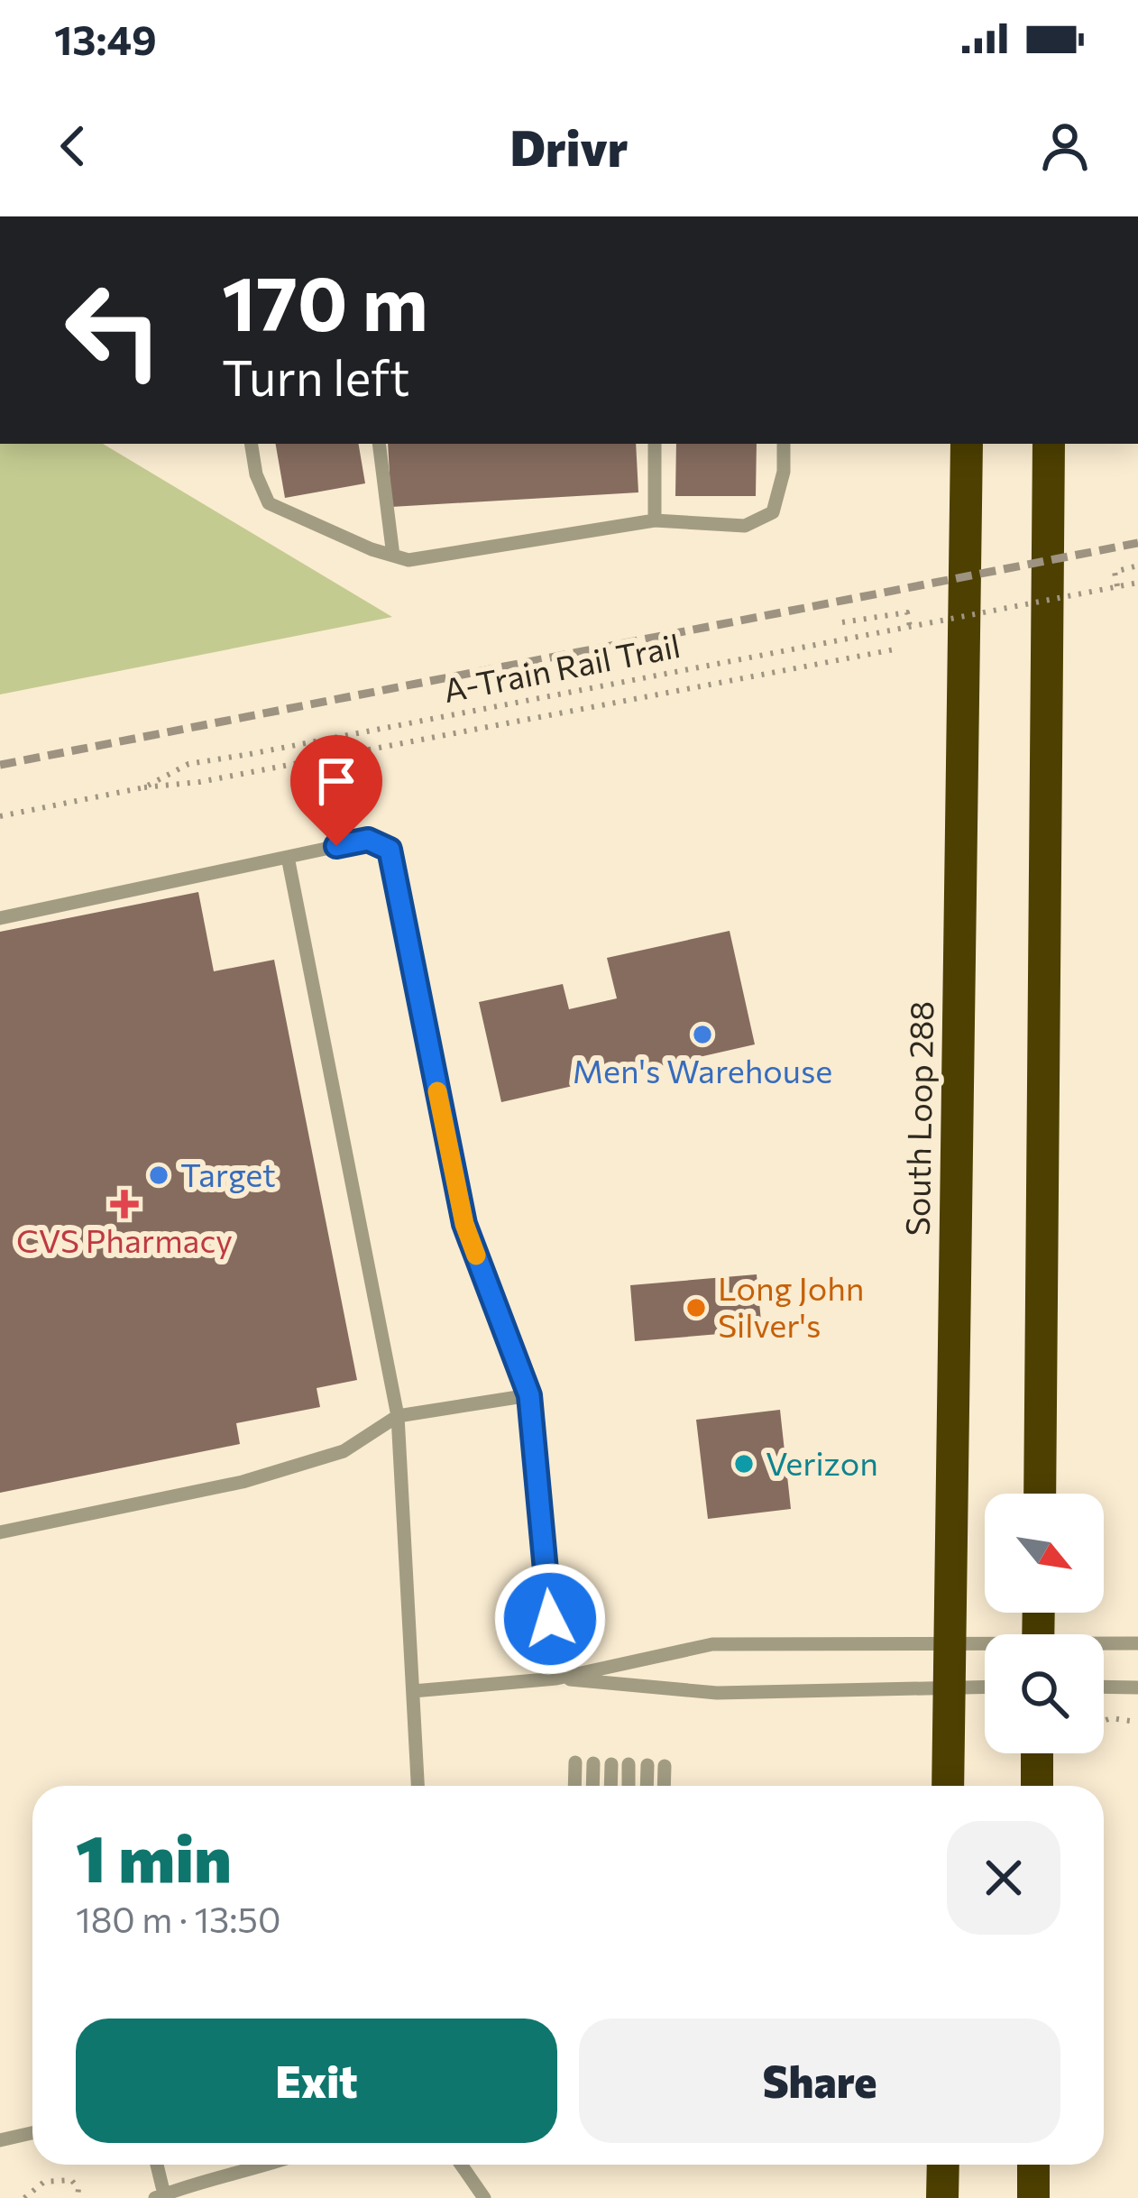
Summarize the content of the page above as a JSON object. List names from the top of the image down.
{
  "streets": {
    "highway": ["South Loop 288"],
    "path": ["A-Train Rail Trail"]
  },
  "places": {
    "other": [
      "Men's Warehouse",
      "Target",
      "Long John Silver's",
      "Verizon"
    ],
    "health": ["CVS Pharmacy"]
  },
  "north": "bottom right",
  "page": {
    "status": "13:49",
    "header": "Drivr",
    "turn": ["170 m", "Turn left"],
    "heading": ["1 min", "180 m · 13:50"],
    "buttons": ["Exit", "Share"]
  }
}
